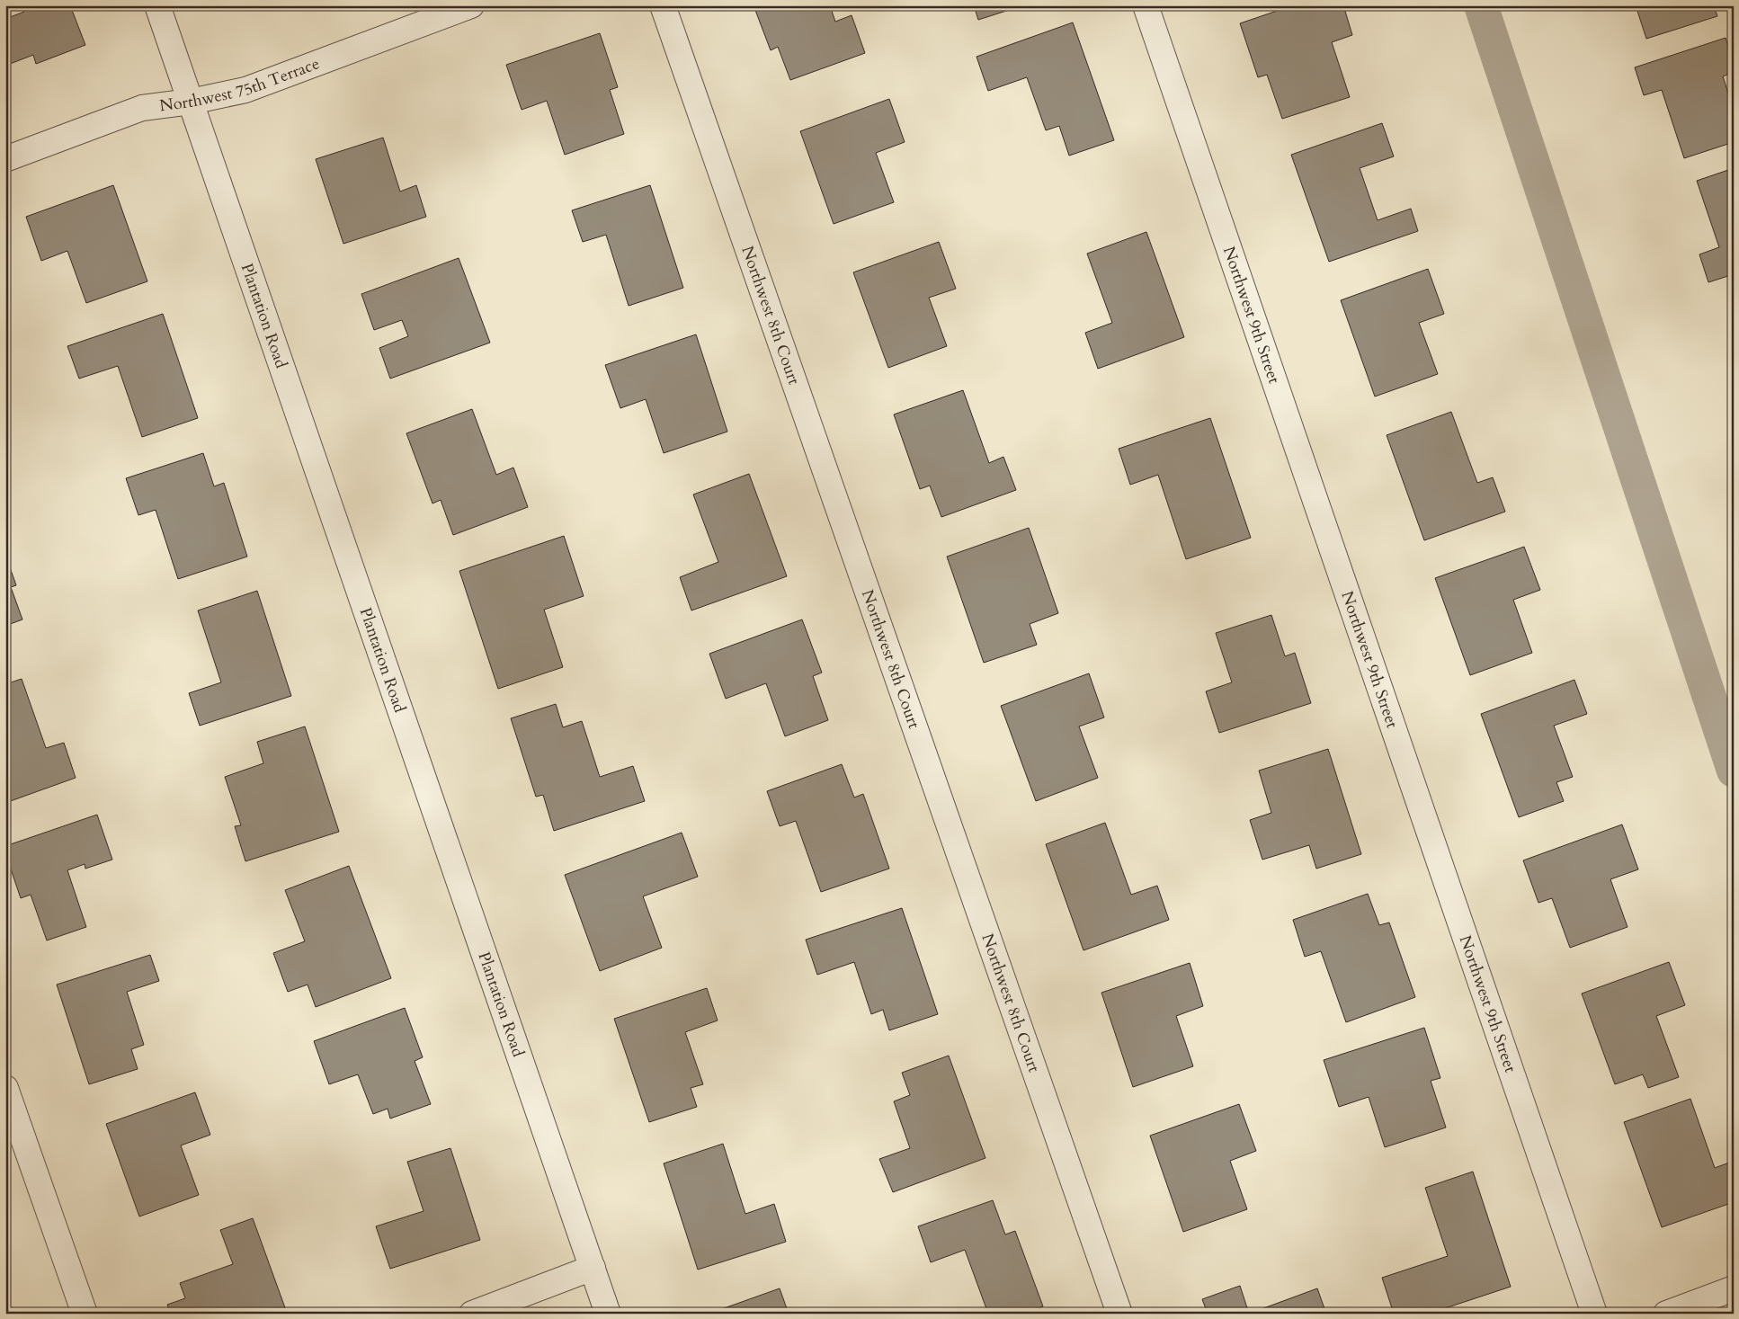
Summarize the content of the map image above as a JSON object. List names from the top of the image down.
{
  "streets": {
    "street": [
      "Northwest 75th Terrace",
      "Northwest 9th Street",
      "Plantation Road",
      "Northwest 8th Court"
    ]
  },
  "crossings": [
    ["Northwest 75th Terrace", "Plantation Road"]
  ]
}
